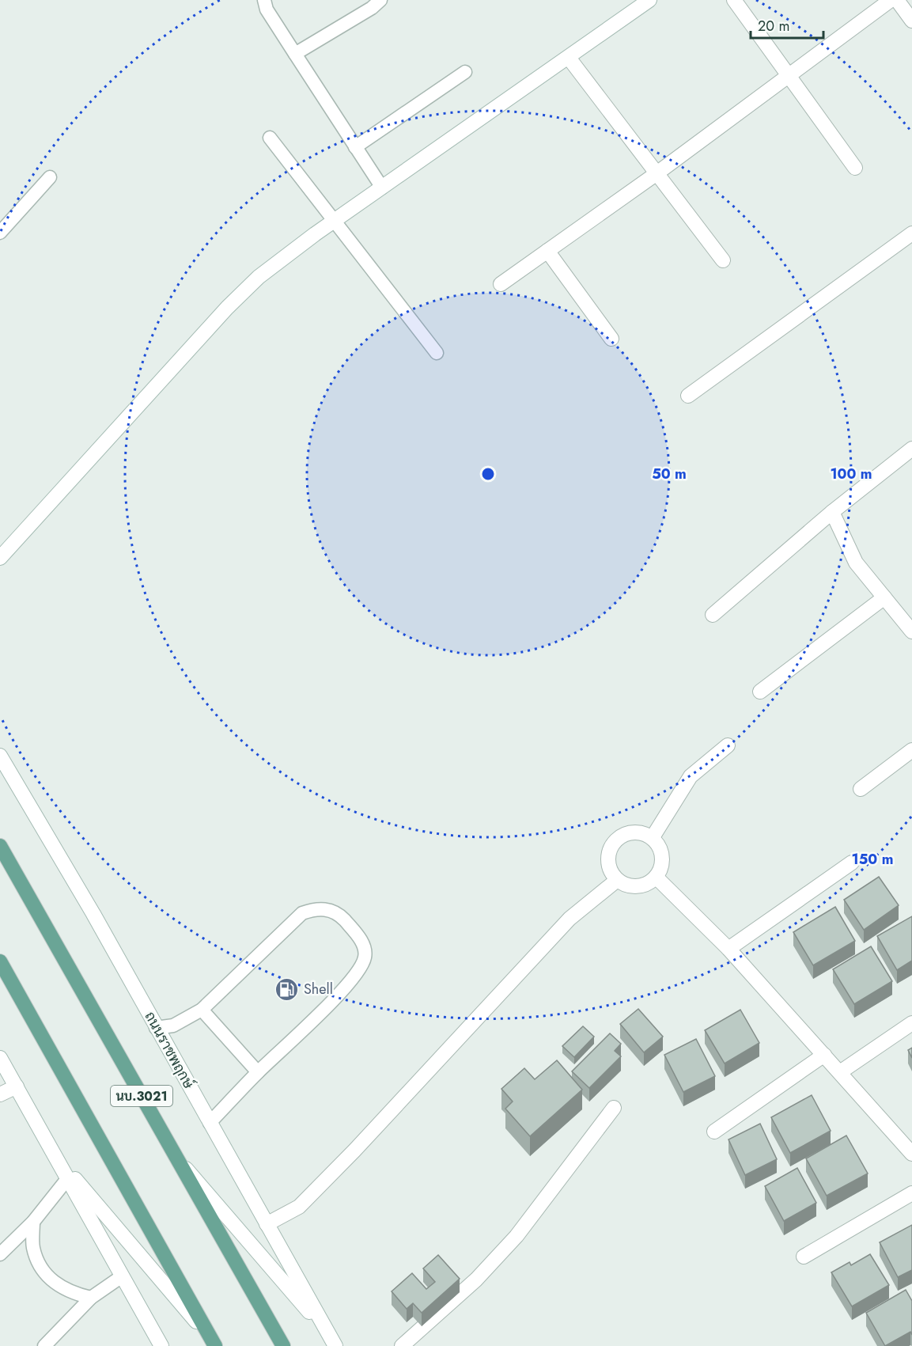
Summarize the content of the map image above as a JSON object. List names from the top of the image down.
{
  "streets": {
    "main road": ["นบ.3021"],
    "street": ["ถนนราชพฤกษ์"]
  },
  "places": {
    "fuel station": ["Shell"]
  },
  "scale_bar": "20 m",
  "rings": ["50 m", "100 m", "150 m"]
}
